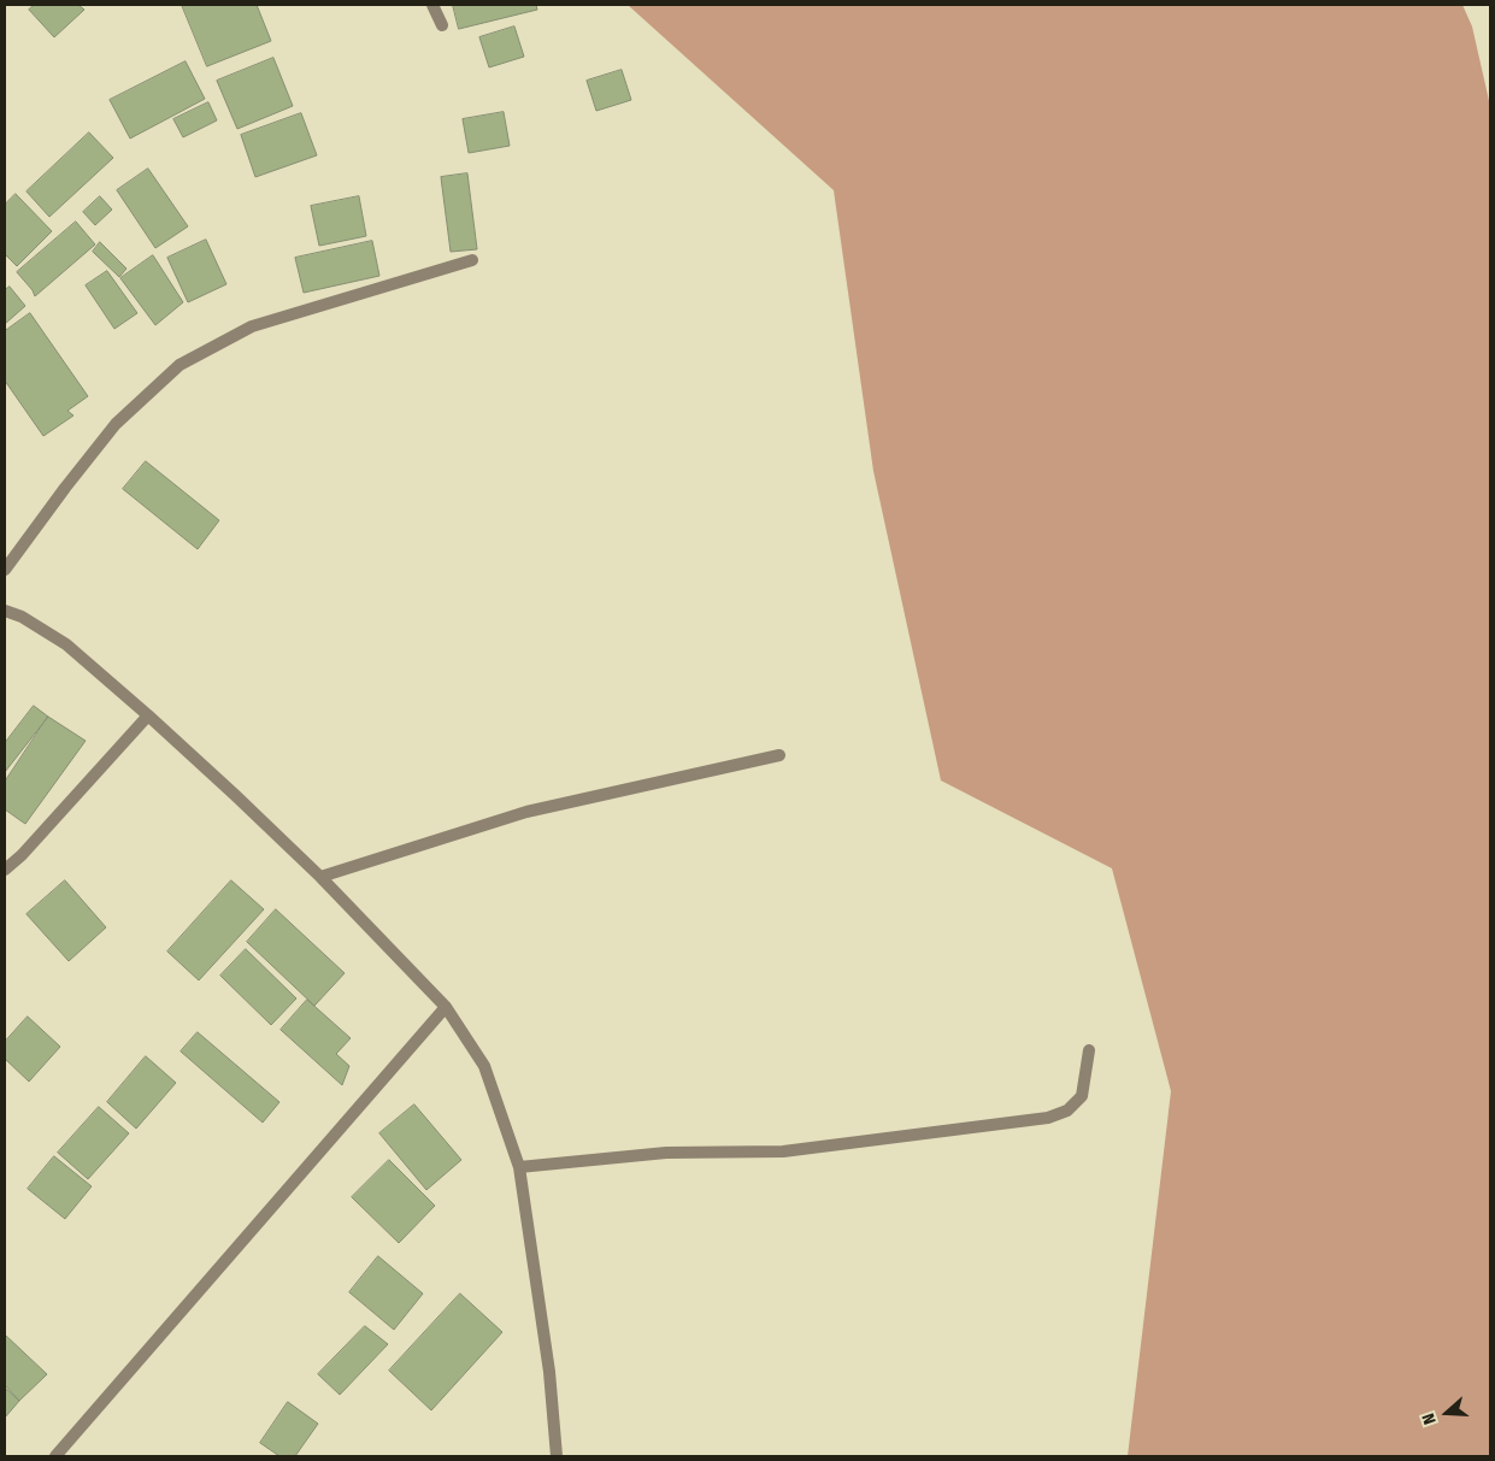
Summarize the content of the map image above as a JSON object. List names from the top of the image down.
{
  "north": "left"
}
